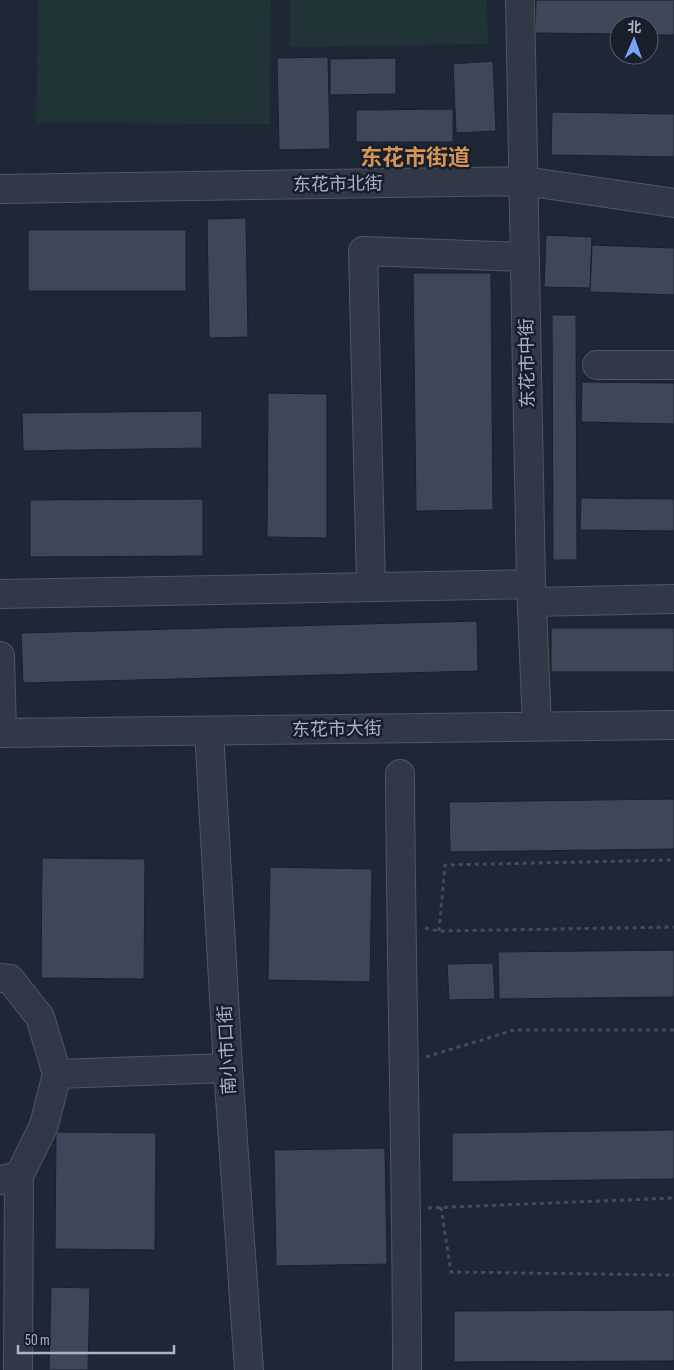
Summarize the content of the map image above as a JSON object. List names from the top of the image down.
{
  "streets": {
    "street": [
      "东花市北街",
      "东花市中街",
      "东花市大街",
      "南小市口街"
    ]
  },
  "crossings": [
    ["东花市北街", "东花市中街"],
    ["东花市中街", "东花市大街"],
    ["东花市大街", "南小市口街"]
  ],
  "districts": ["东花市街道"],
  "scale_bar": "50 m",
  "north": "top"
}
